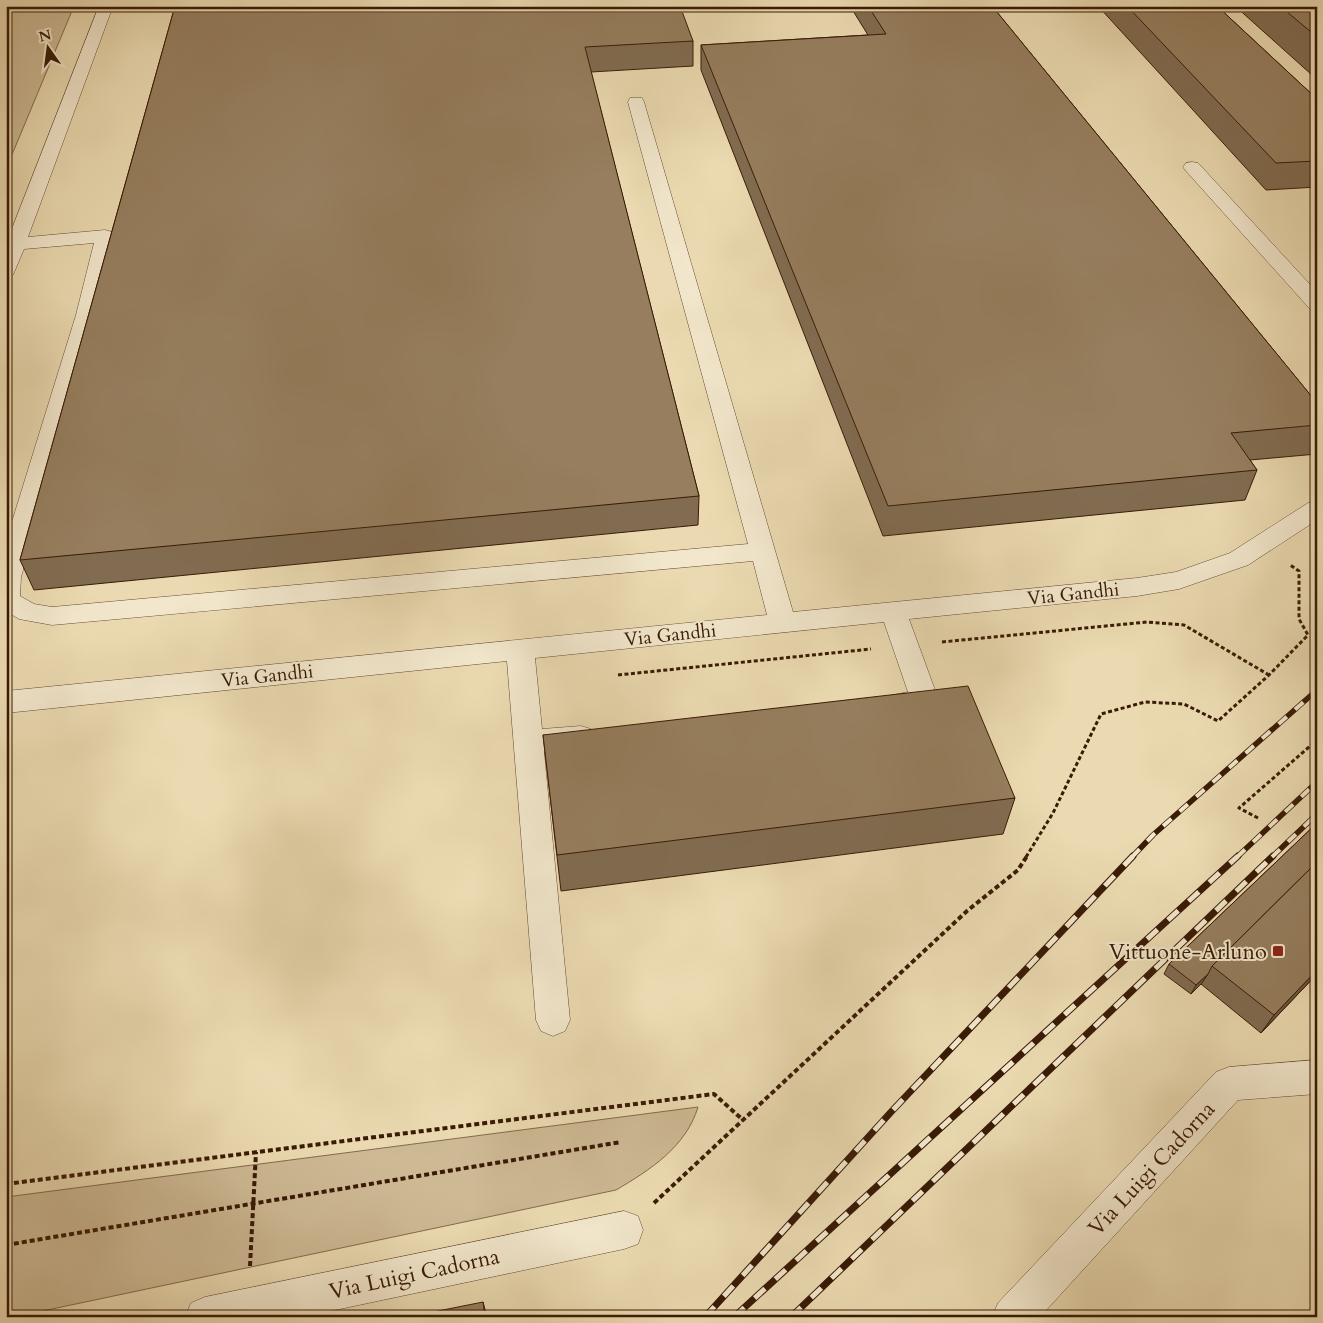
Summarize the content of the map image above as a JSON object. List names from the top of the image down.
{
  "streets": {
    "street": ["Via Gandhi", "Via Luigi Cadorna"]
  },
  "places": {
    "transit": ["Vittuone-Arluno"]
  },
  "north": "top"
}
